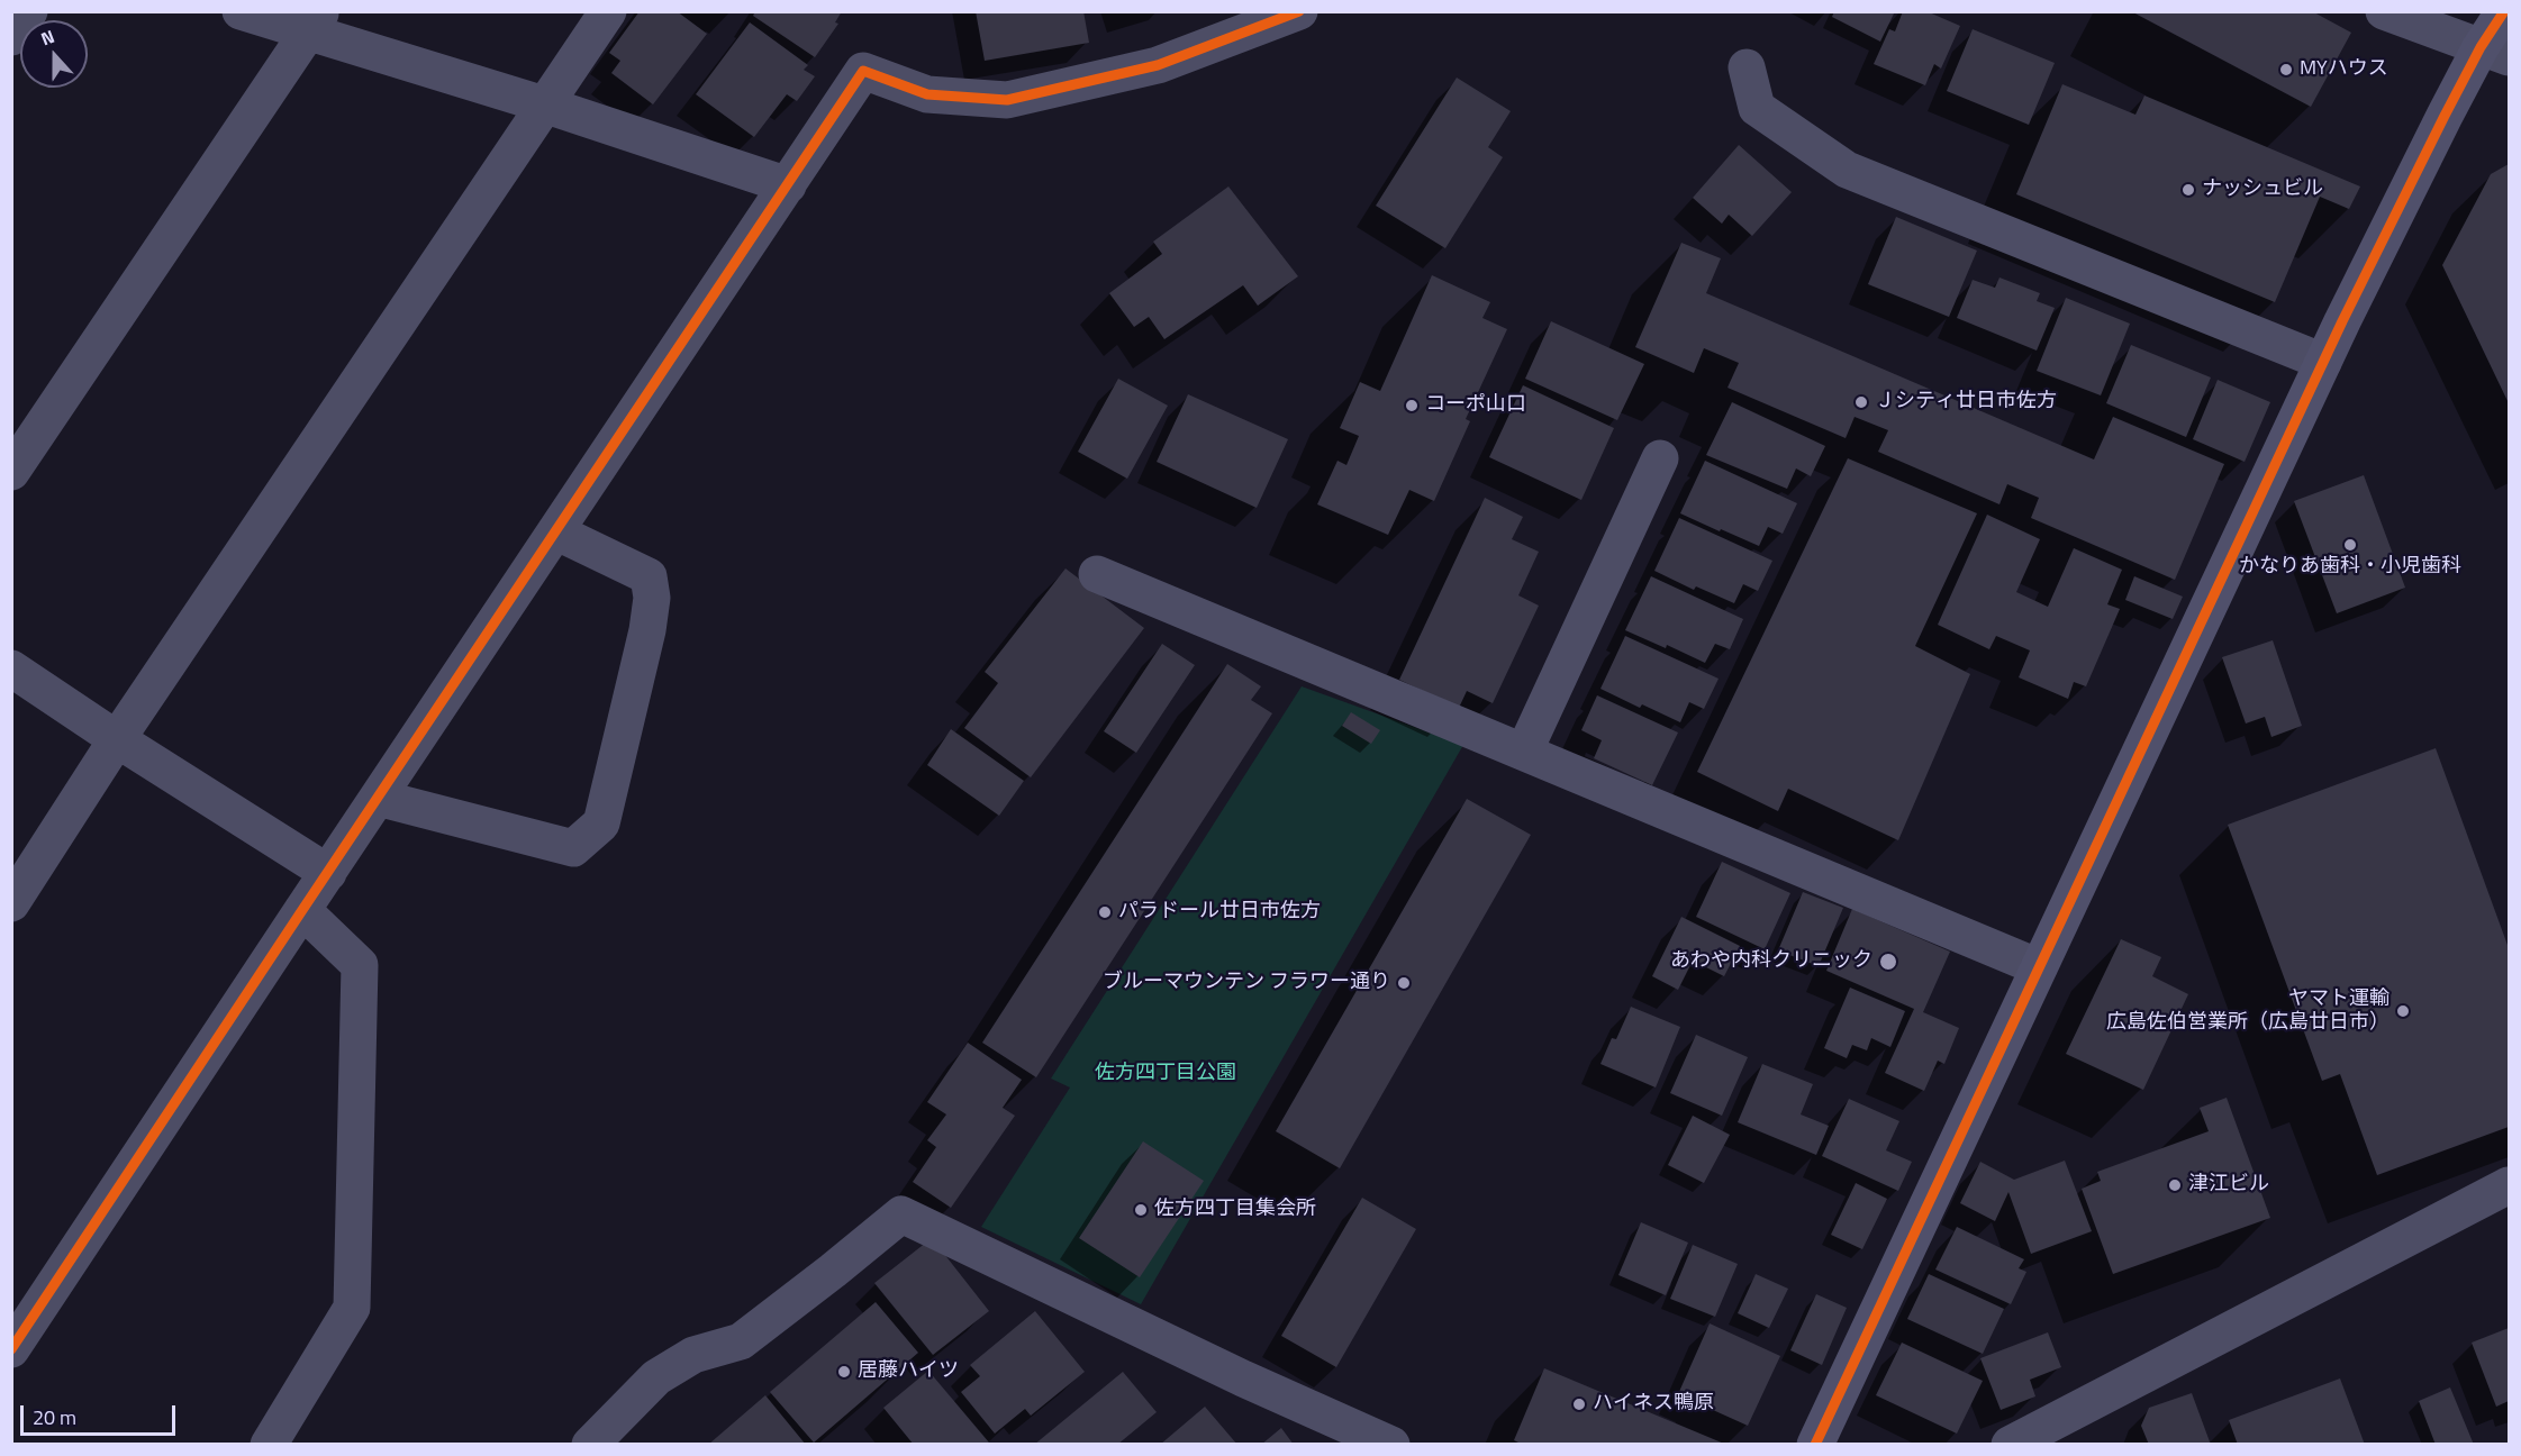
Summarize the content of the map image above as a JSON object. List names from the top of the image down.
{
  "parks": ["佐方四丁目公園"],
  "places": [
    "MYハウス",
    "ナッシュビル",
    "Ｊシティ廿日市佐方",
    "コーポ山口",
    "かなりあ歯科・小児歯科",
    "パラドール廿日市佐方",
    "あわや内科クリニック",
    "ブルーマウンテン フラワー通り",
    "ヤマト運輸 広島佐伯営業所（広島廿日市）",
    "津江ビル",
    "佐方四丁目集会所",
    "居藤ハイツ",
    "ハイネス鴨原"
  ],
  "scale_bar": "20 m",
  "north": "top"
}
